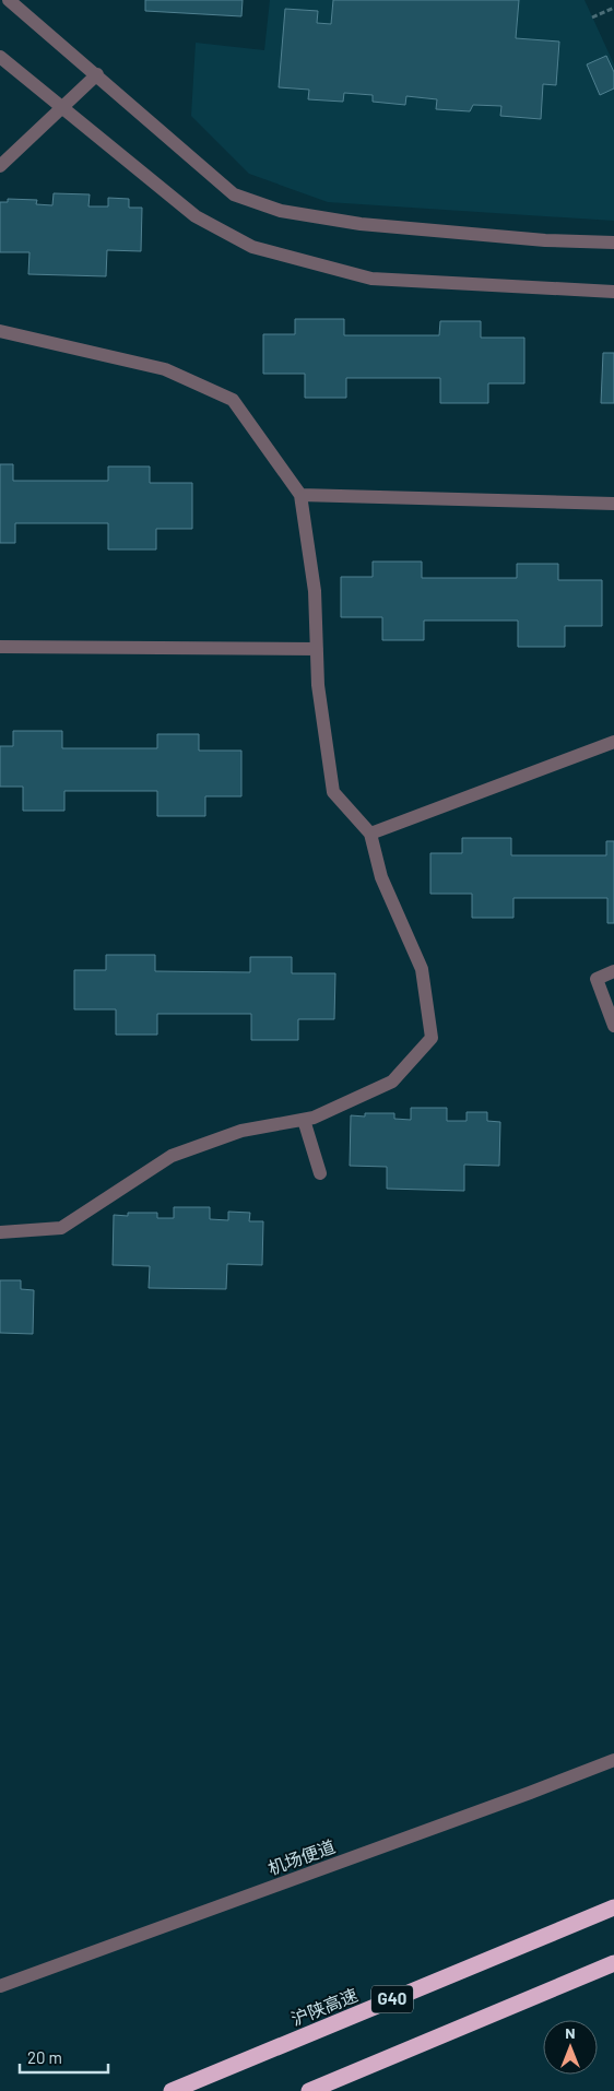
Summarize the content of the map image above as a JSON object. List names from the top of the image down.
{
  "streets": {
    "highway": ["G40", "沪陕高速"],
    "street": ["机场便道"]
  },
  "scale_bar": "20 m",
  "north": "top"
}
